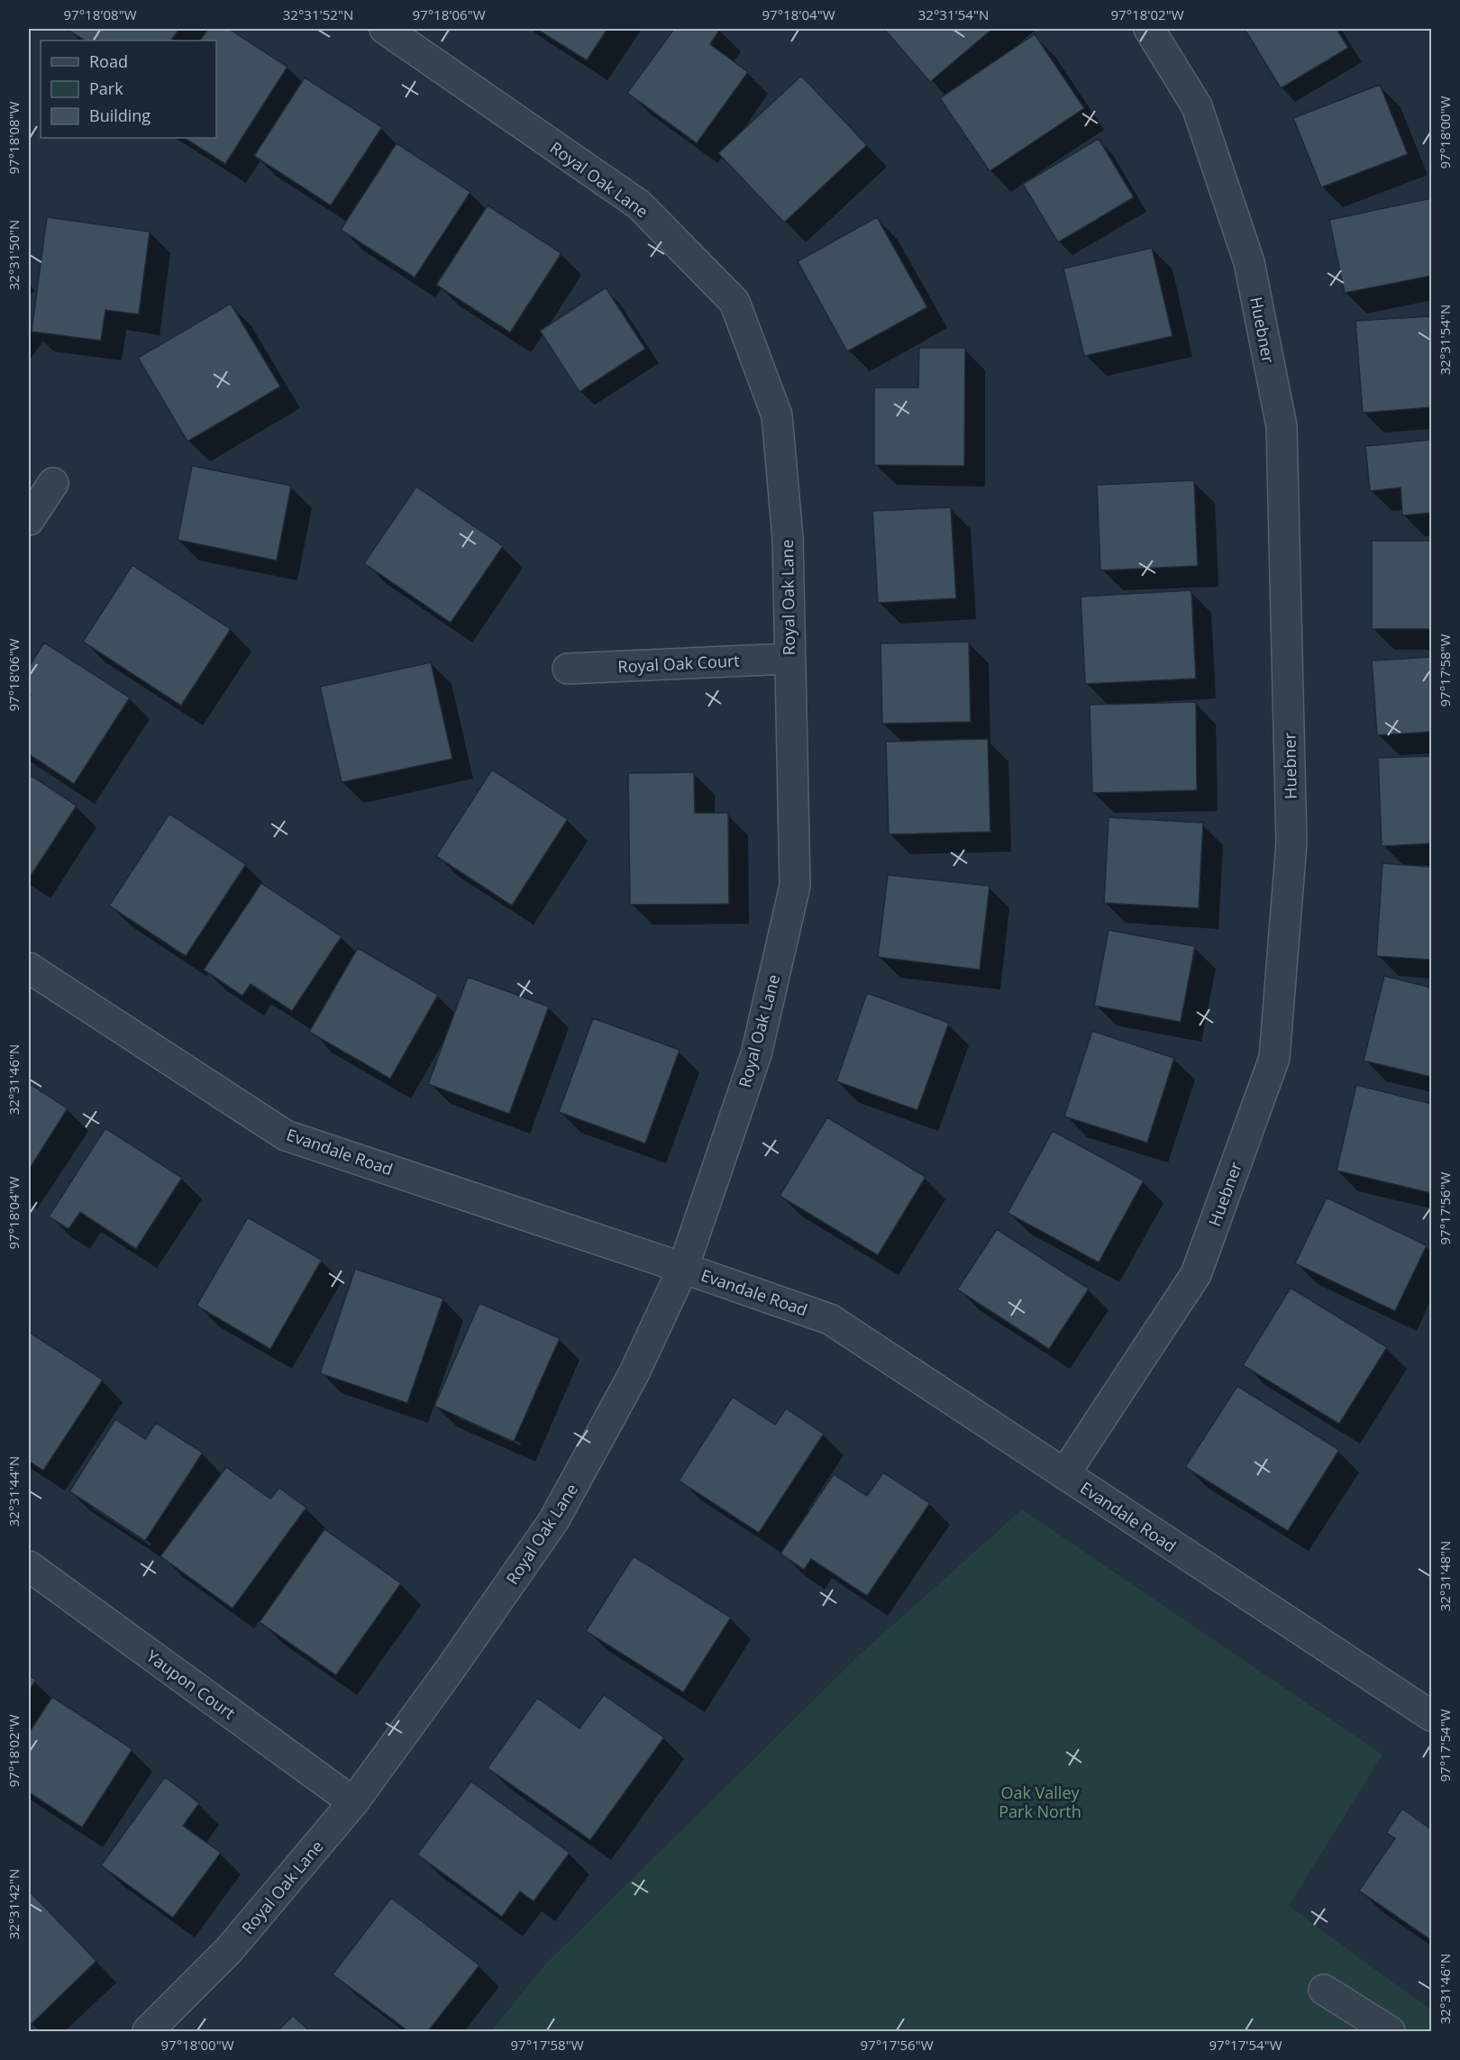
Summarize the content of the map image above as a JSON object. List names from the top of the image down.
{
  "streets": {
    "street": [
      "Royal Oak Lane",
      "Huebner",
      "Royal Oak Court",
      "Evandale Road",
      "Yaupon Court"
    ]
  },
  "crossings": [
    ["Royal Oak Lane", "Royal Oak Court"],
    ["Royal Oak Lane", "Evandale Road"],
    ["Royal Oak Lane", "Yaupon Court"],
    ["Huebner", "Evandale Road"]
  ],
  "parks": ["Oak Valley Park North"],
  "legend": ["Road", "Park", "Building"],
  "coordinates": [
    "97°18'08\"W",
    "32°31'52\"N",
    "97°18'06\"W",
    "97°18'04\"W",
    "32°31'54\"N",
    "97°18'02\"W",
    "97°18'00\"W",
    "32°31'50\"N",
    "97°17'58\"W",
    "32°31'46\"N",
    "97°17'56\"W",
    "32°31'44\"N",
    "32°31'48\"N",
    "97°17'54\"W",
    "32°31'42\"N"
  ]
}
